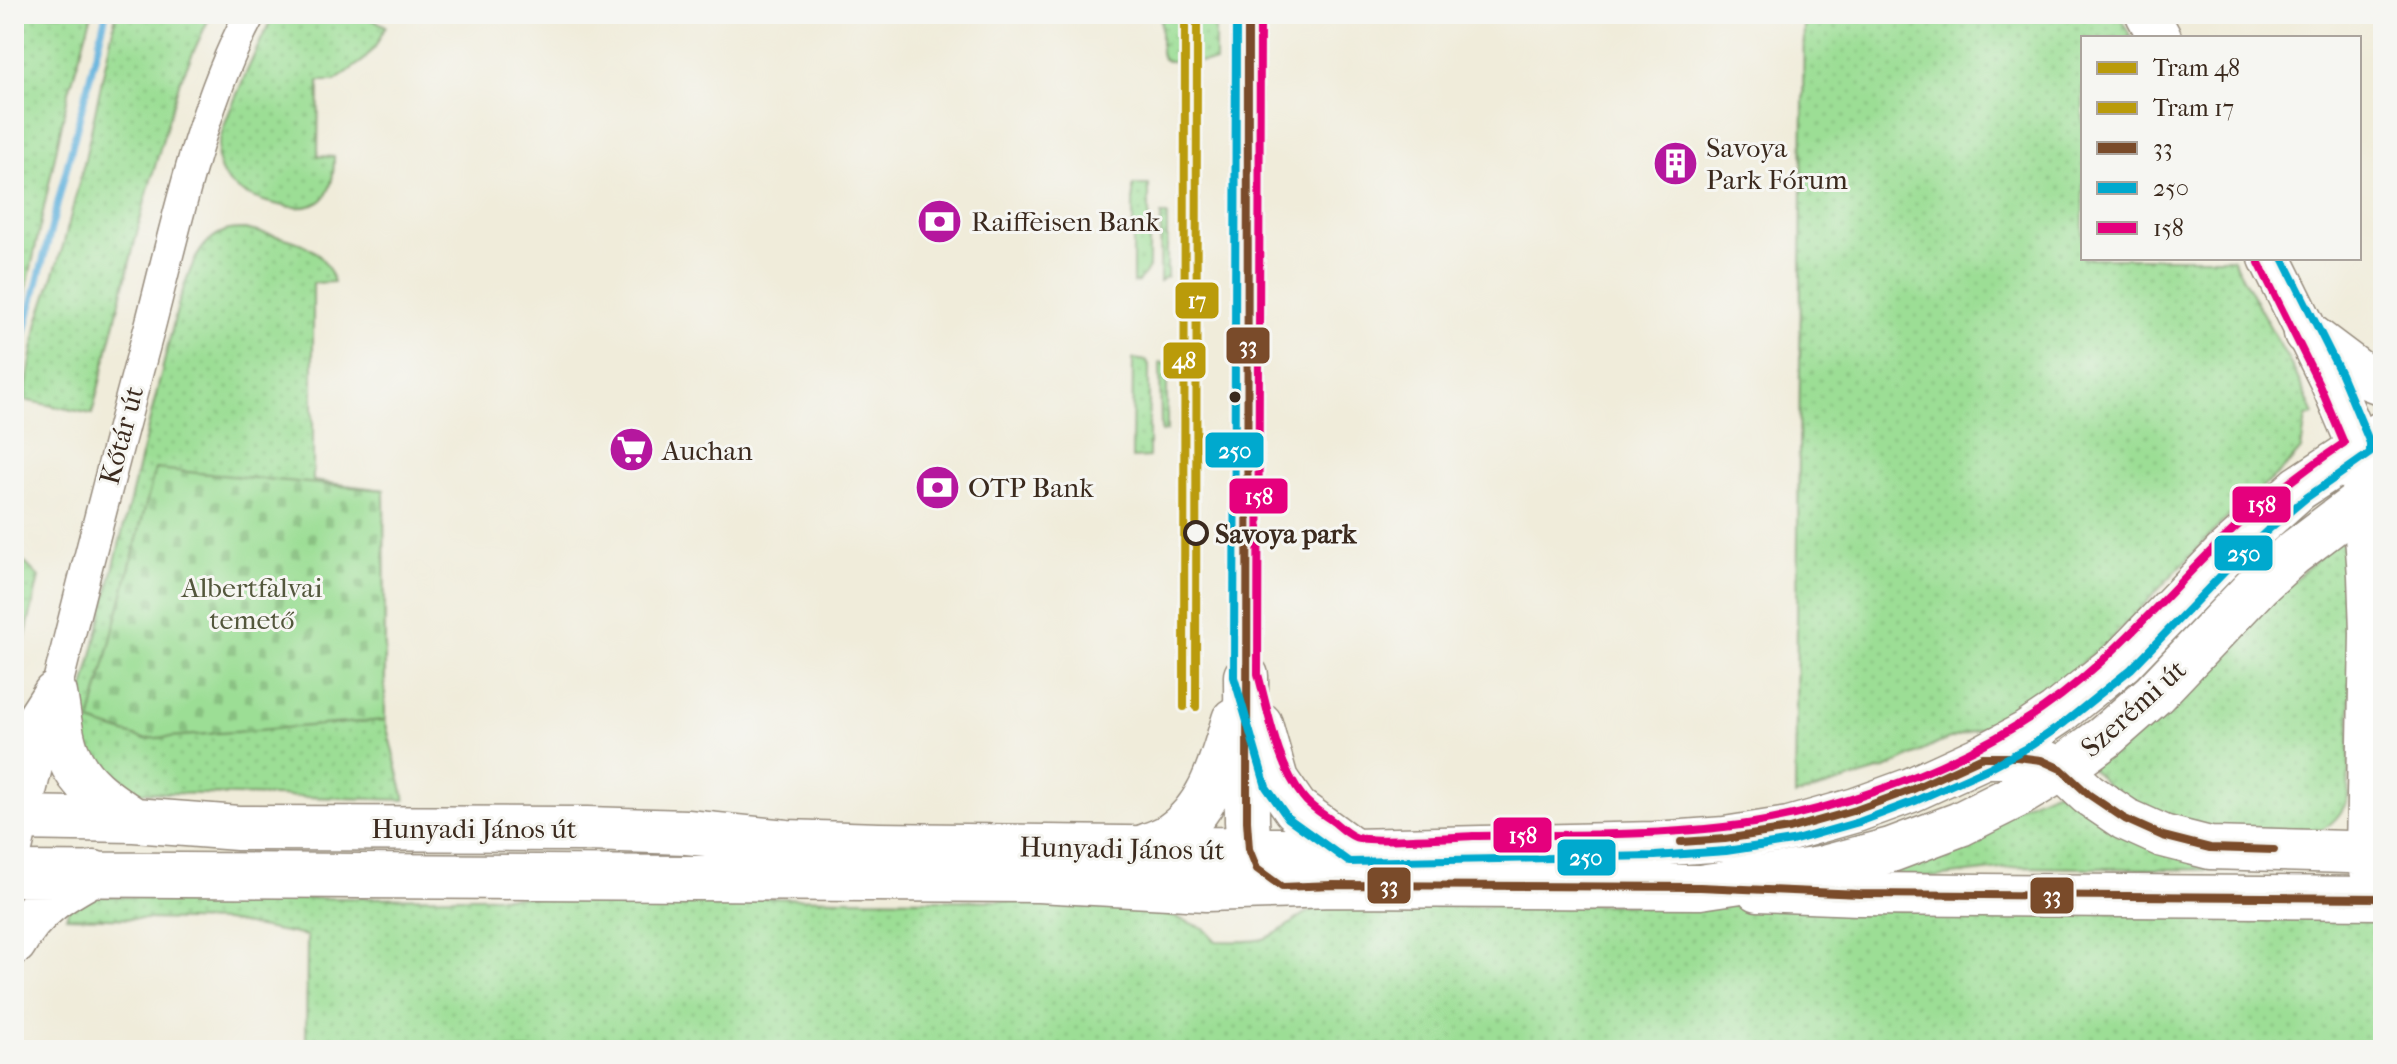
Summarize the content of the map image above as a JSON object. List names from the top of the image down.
{
  "streets": {
    "main road": ["Szerémi út", "Hunyadi János út"],
    "street": ["Kőtár út"]
  },
  "crossings": [
    ["Kőtár út", "Hunyadi János út"],
    ["Szerémi út", "Hunyadi János út"]
  ],
  "parks": ["Albertfalvai temető"],
  "places": {
    "building": ["Savoya Park Fórum"],
    "bank": ["Raiffeisen Bank", "OTP Bank"],
    "supermarket": ["Auchan"],
    "other": ["Savoya park"]
  },
  "lines": [
    "tram line 48",
    "tram line 17",
    "transit line 33",
    "transit line 250",
    "transit line 158"
  ],
  "legend": [
    "Tram 48",
    "Tram 17",
    "33",
    "250",
    "158"
  ]
}
